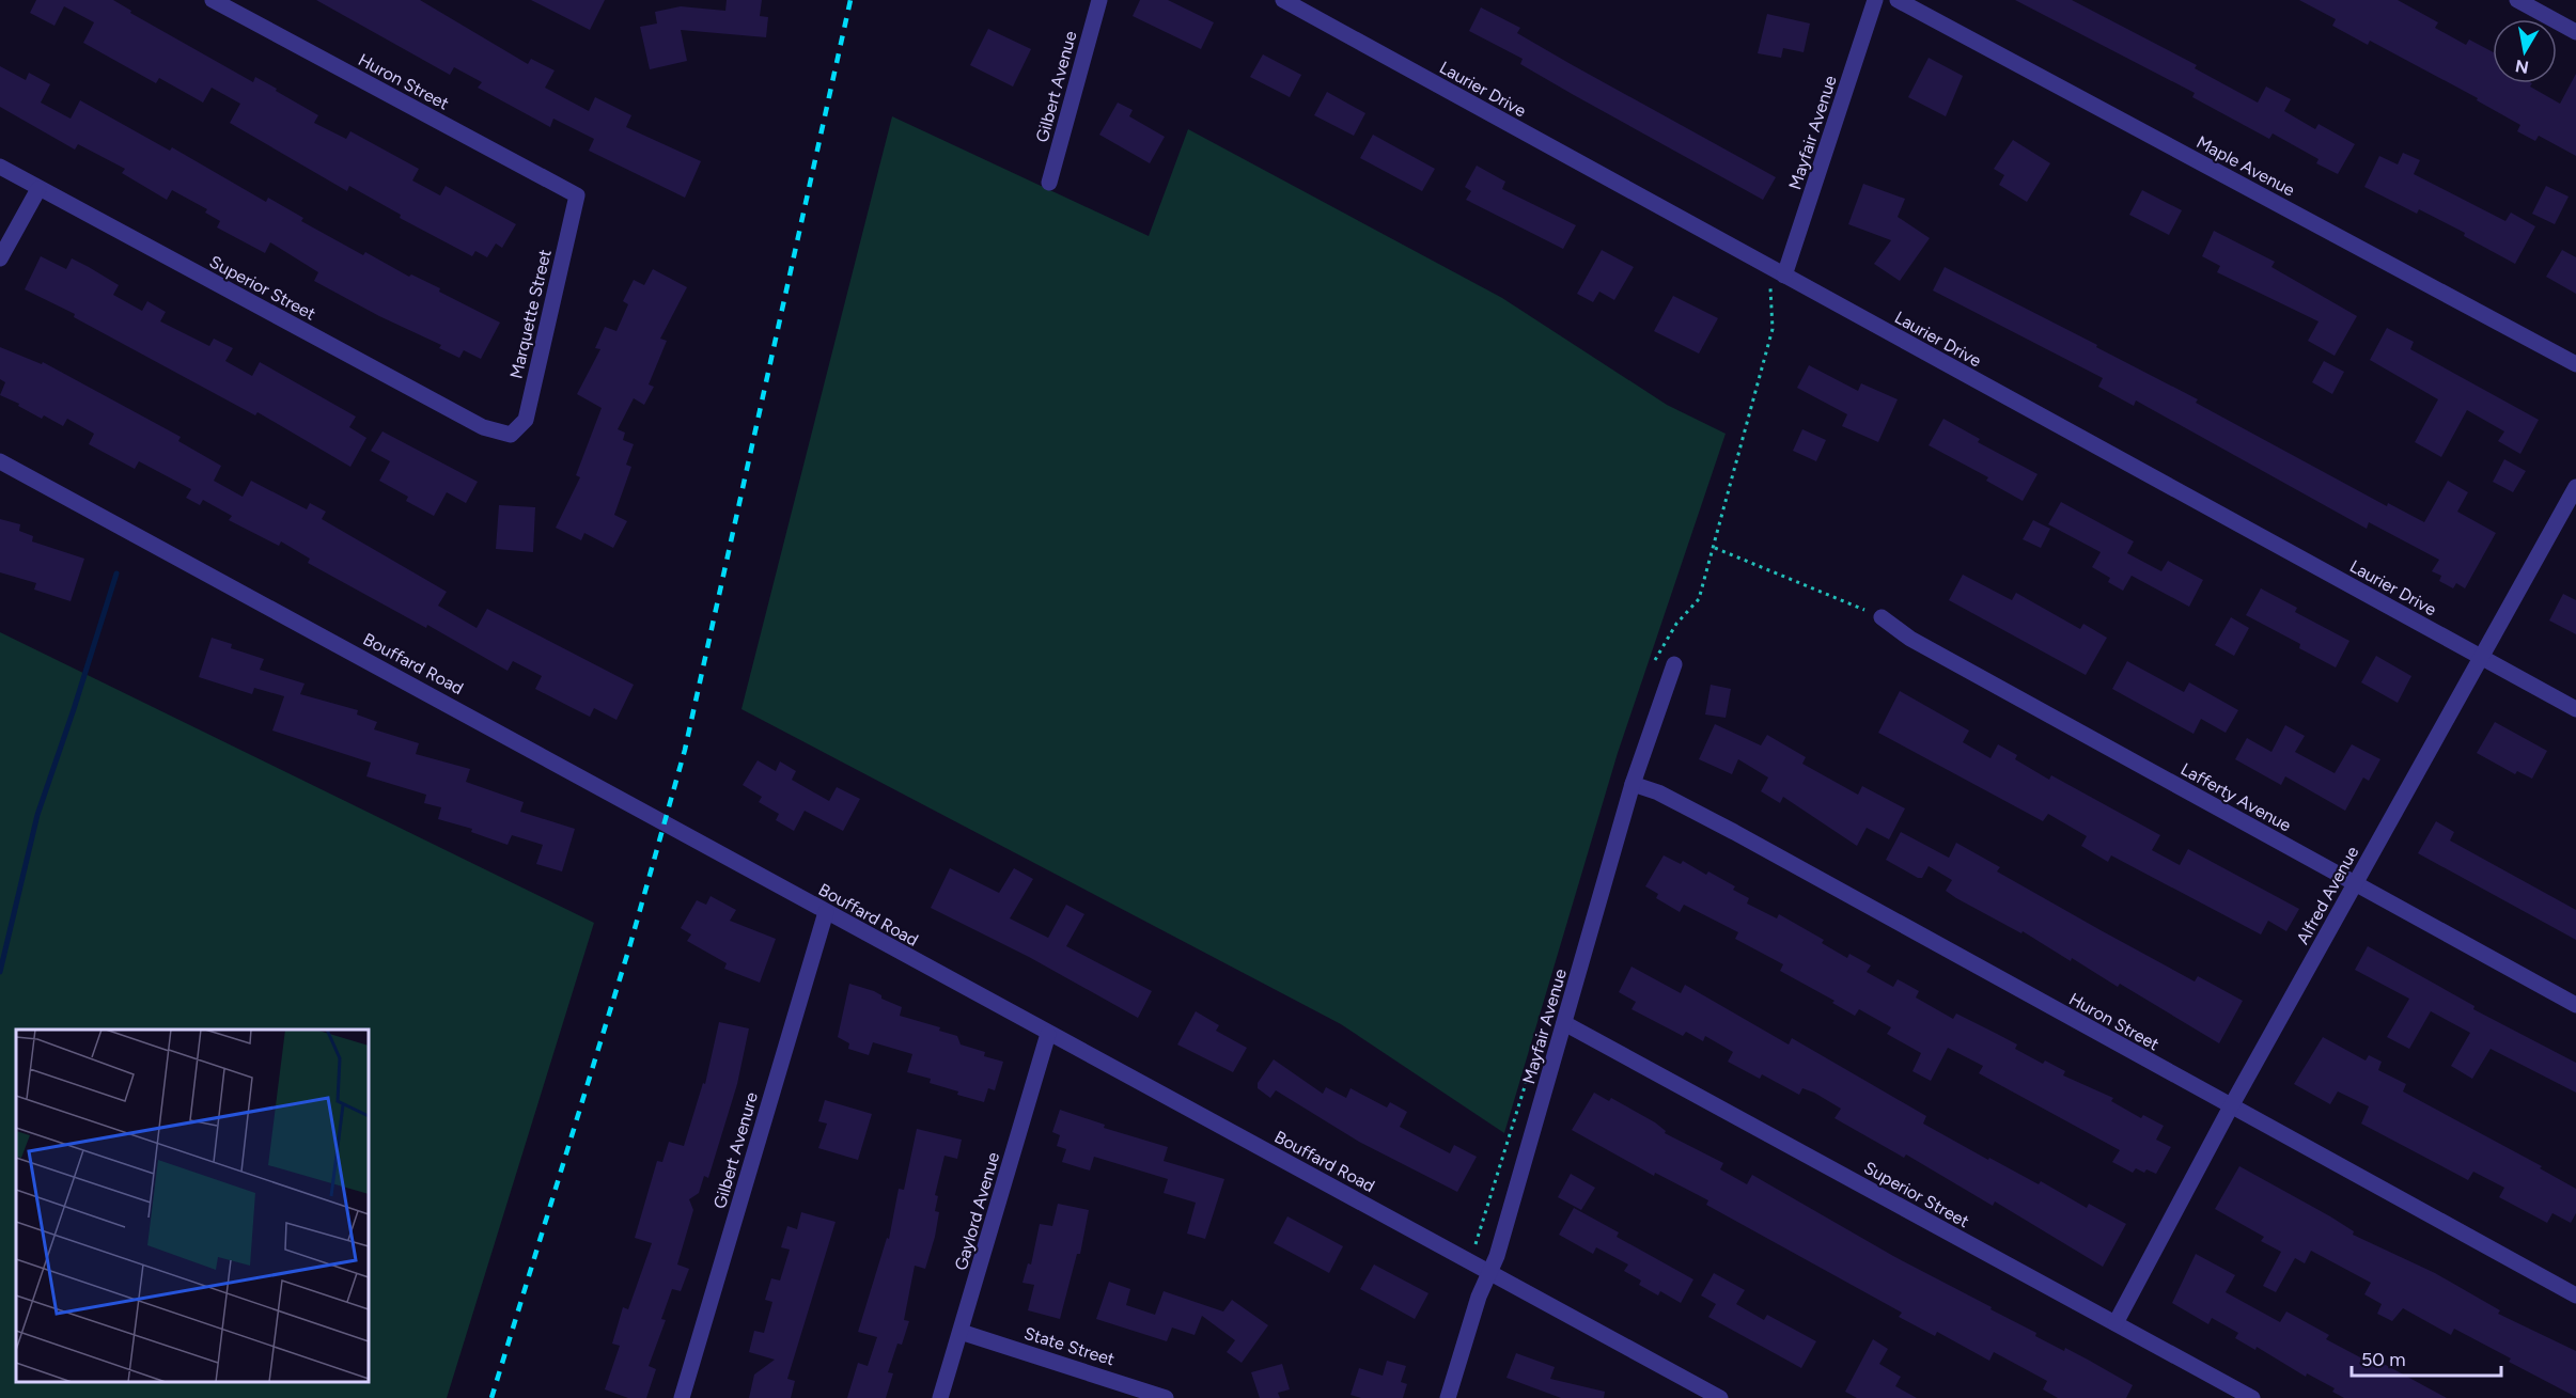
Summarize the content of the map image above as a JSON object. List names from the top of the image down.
{
  "streets": {
    "street": [
      "Huron Street",
      "Gilbert Avenue",
      "Laurier Drive",
      "Mayfair Avenue",
      "Maple Avenue",
      "Superior Street",
      "Marquette Street",
      "Bouffard Road",
      "Lafferty Avenue",
      "Alfred Avenue",
      "Gilbert Avenure",
      "Gaylord Avenue",
      "State Street"
    ]
  },
  "crossings": [
    ["Huron Street", "Mayfair Avenue"],
    ["Huron Street", "Marquette Street"],
    ["Huron Street", "Alfred Avenue"],
    ["Laurier Drive", "Mayfair Avenue"],
    ["Laurier Drive", "Alfred Avenue"],
    ["Mayfair Avenue", "Superior Street"],
    ["Mayfair Avenue", "Bouffard Road"],
    ["Superior Street", "Marquette Street"],
    ["Superior Street", "Alfred Avenue"],
    ["Bouffard Road", "Gilbert Avenure"],
    ["Bouffard Road", "Gaylord Avenue"],
    ["Lafferty Avenue", "Alfred Avenue"],
    ["Gaylord Avenue", "State Street"]
  ],
  "scale_bar": "50 m",
  "north": "bottom"
}
